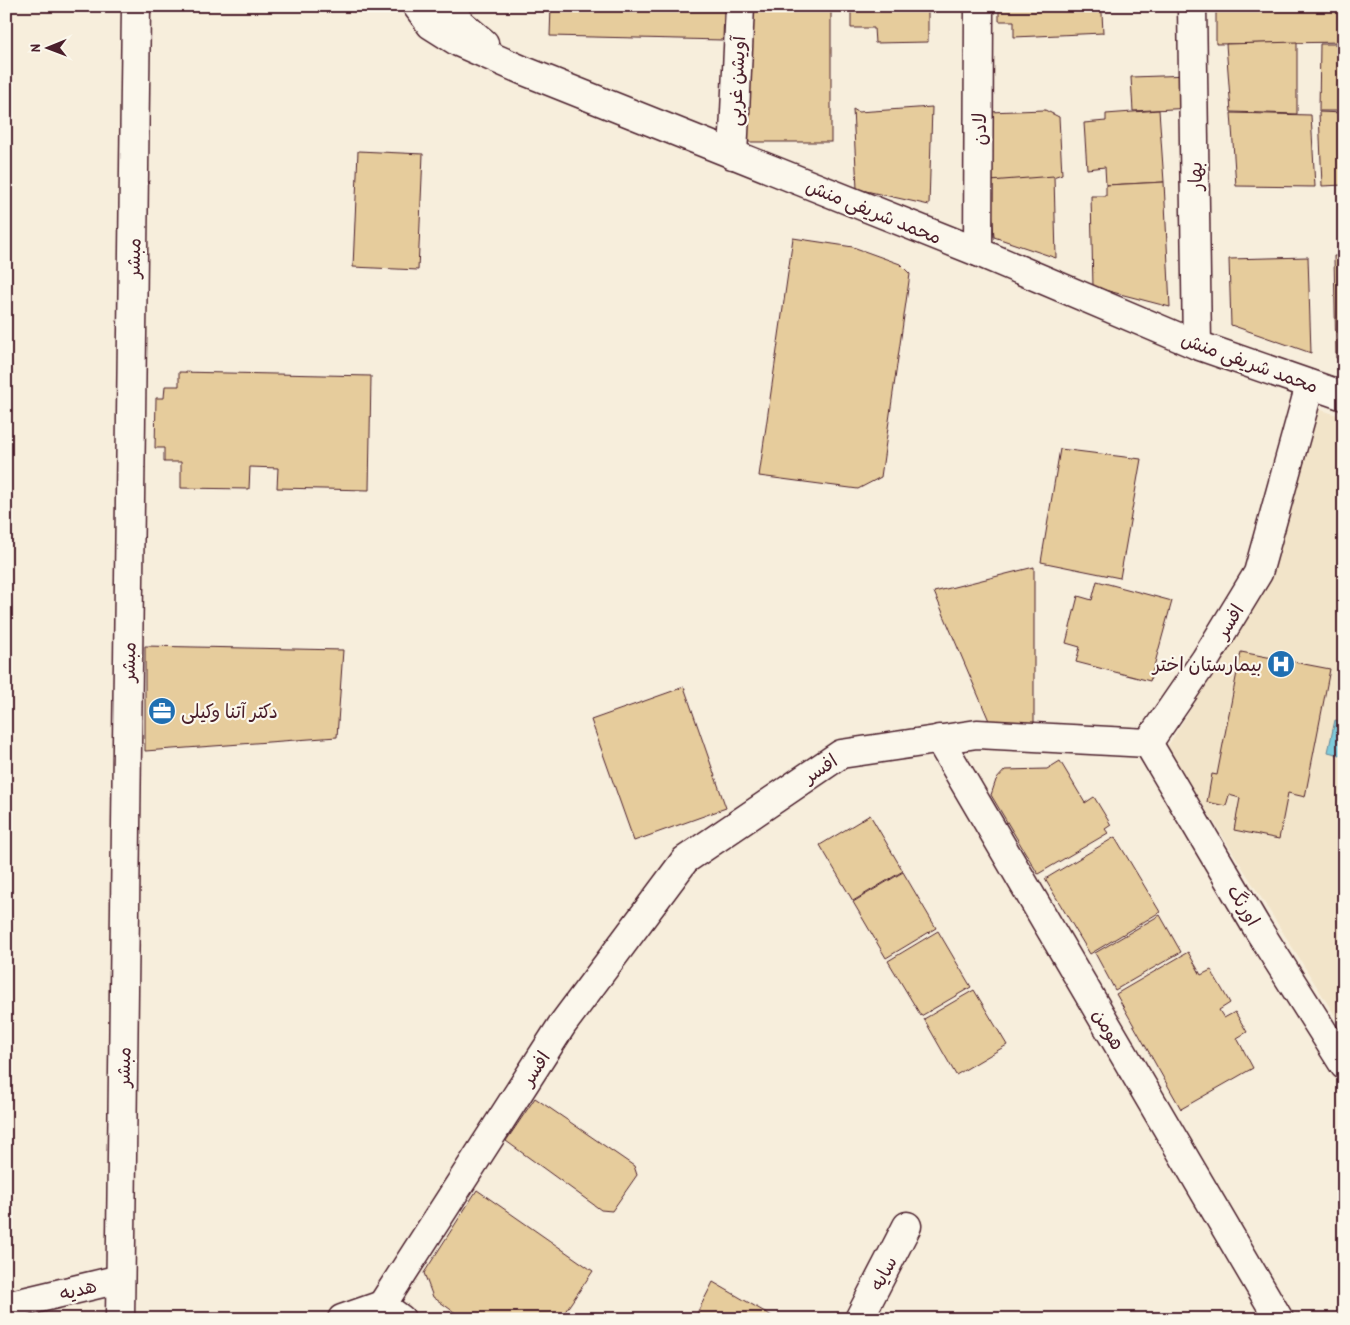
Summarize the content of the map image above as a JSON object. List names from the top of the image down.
{
  "streets": {
    "street": [
      "آویشن غربی",
      "لادن",
      "بهار",
      "محمد شریفی منش",
      "مبشر",
      "افسر",
      "اورنگ",
      "هومن",
      "سایه",
      "هدیه"
    ]
  },
  "crossings": [
    ["آویشن غربی", "محمد شریفی منش"],
    ["لادن", "محمد شریفی منش"],
    ["بهار", "محمد شریفی منش"],
    ["محمد شریفی منش", "افسر"],
    ["مبشر", "هدیه"],
    ["افسر", "اورنگ"],
    ["افسر", "هومن"]
  ],
  "places": {
    "hospital": ["بیمارستان اختر"],
    "office": ["دکتر آتنا وکیلی"]
  },
  "north": "left"
}
